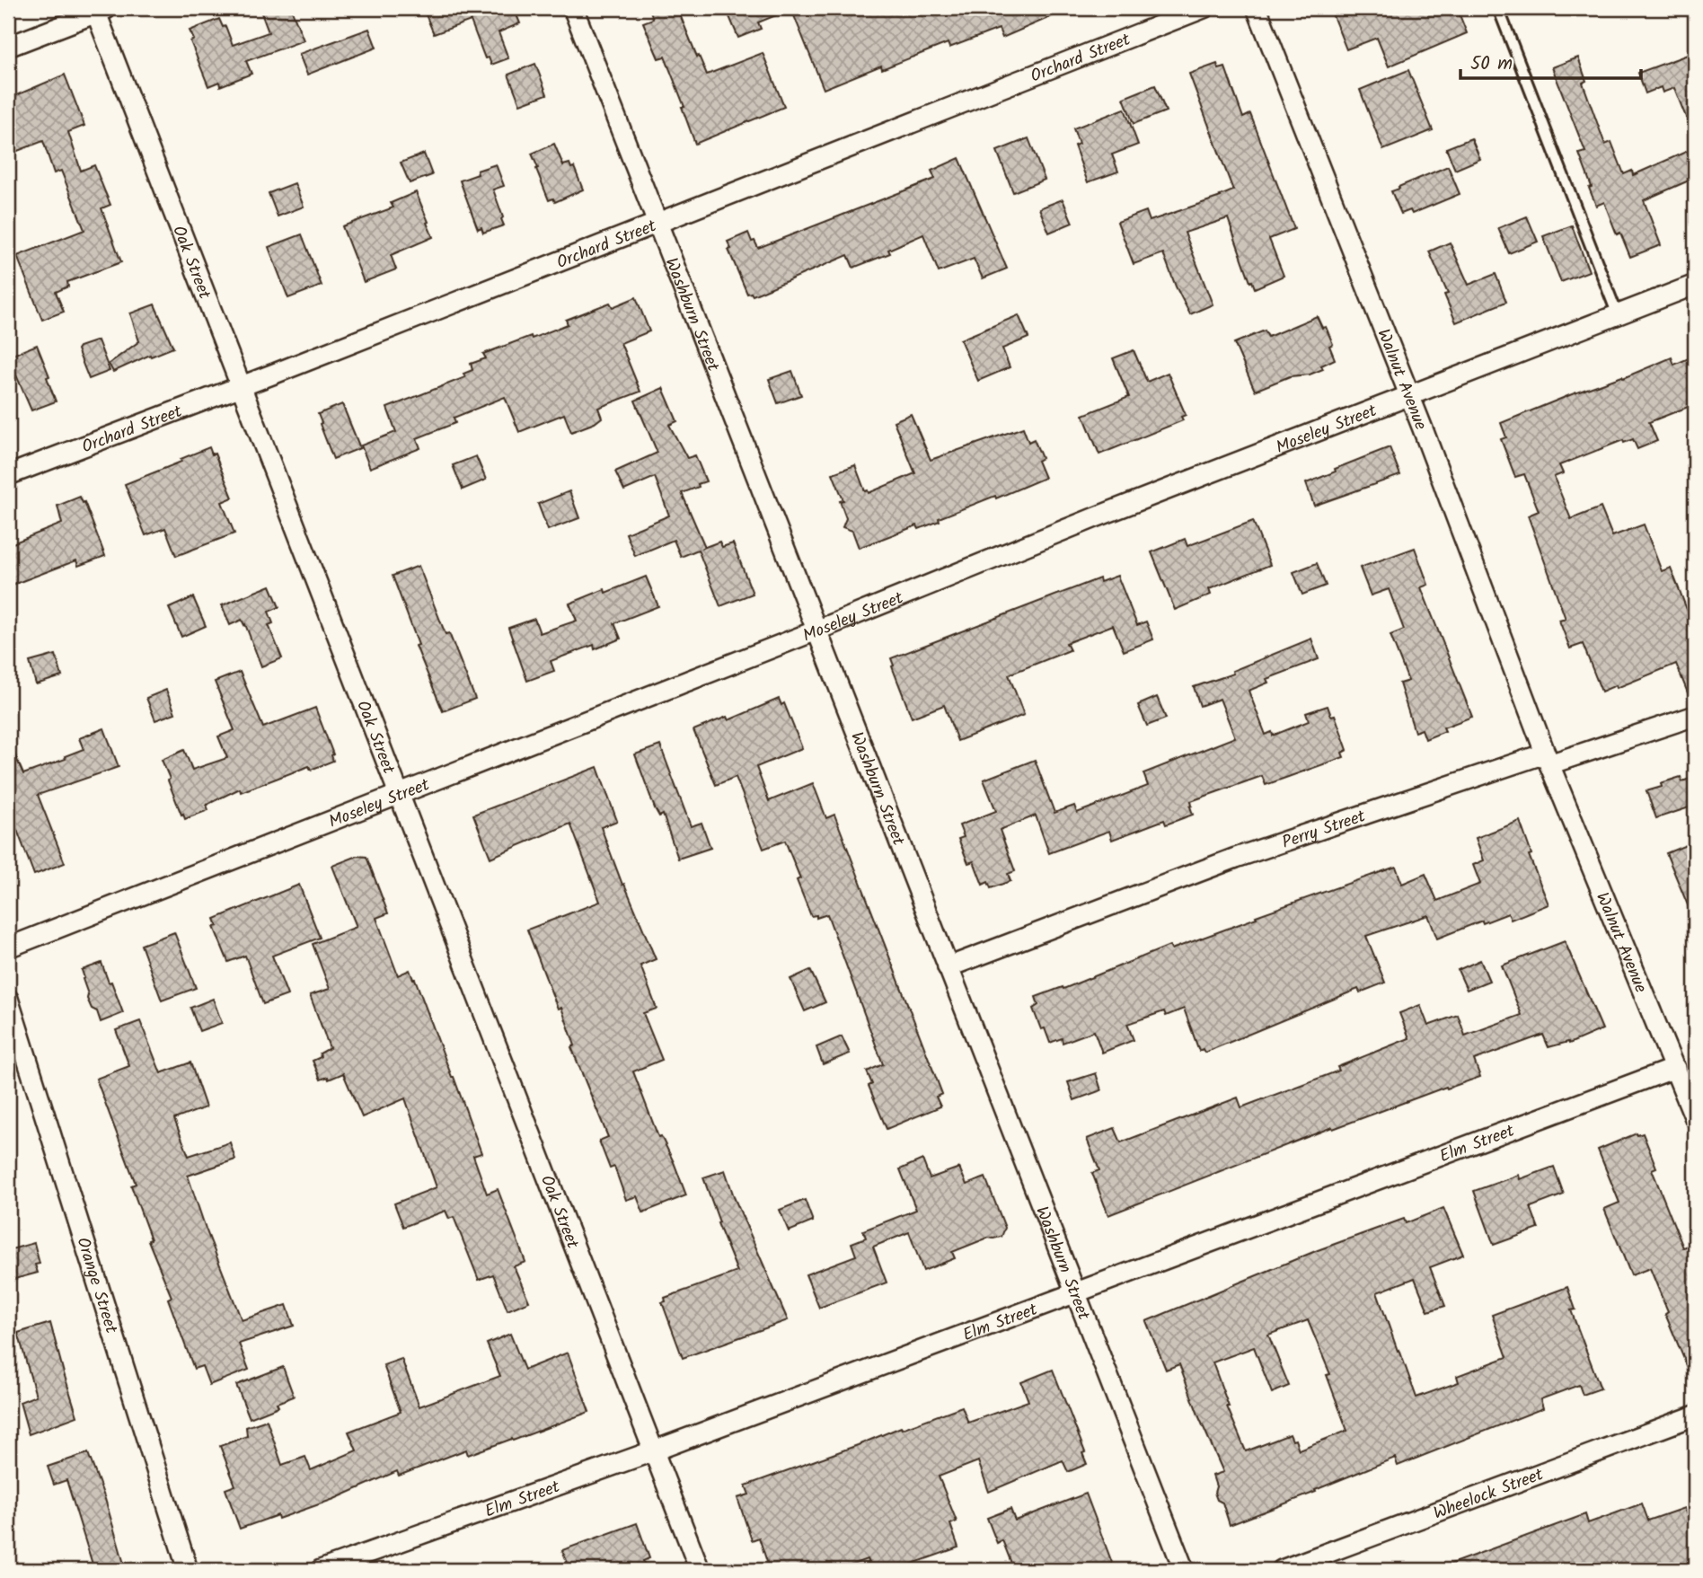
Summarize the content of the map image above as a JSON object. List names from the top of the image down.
{
  "streets": {
    "street": [
      "Orchard Street",
      "Oak Street",
      "Washburn Street",
      "Walnut Avenue",
      "Moseley Street",
      "Perry Street",
      "Elm Street",
      "Orange Street",
      "Wheelock Street"
    ]
  },
  "crossings": [
    ["Orchard Street", "Oak Street"],
    ["Orchard Street", "Washburn Street"],
    ["Oak Street", "Moseley Street"],
    ["Oak Street", "Elm Street"],
    ["Washburn Street", "Moseley Street"],
    ["Washburn Street", "Perry Street"],
    ["Washburn Street", "Elm Street"],
    ["Walnut Avenue", "Moseley Street"],
    ["Walnut Avenue", "Perry Street"],
    ["Walnut Avenue", "Elm Street"]
  ],
  "scale_bar": "50 m"
}
